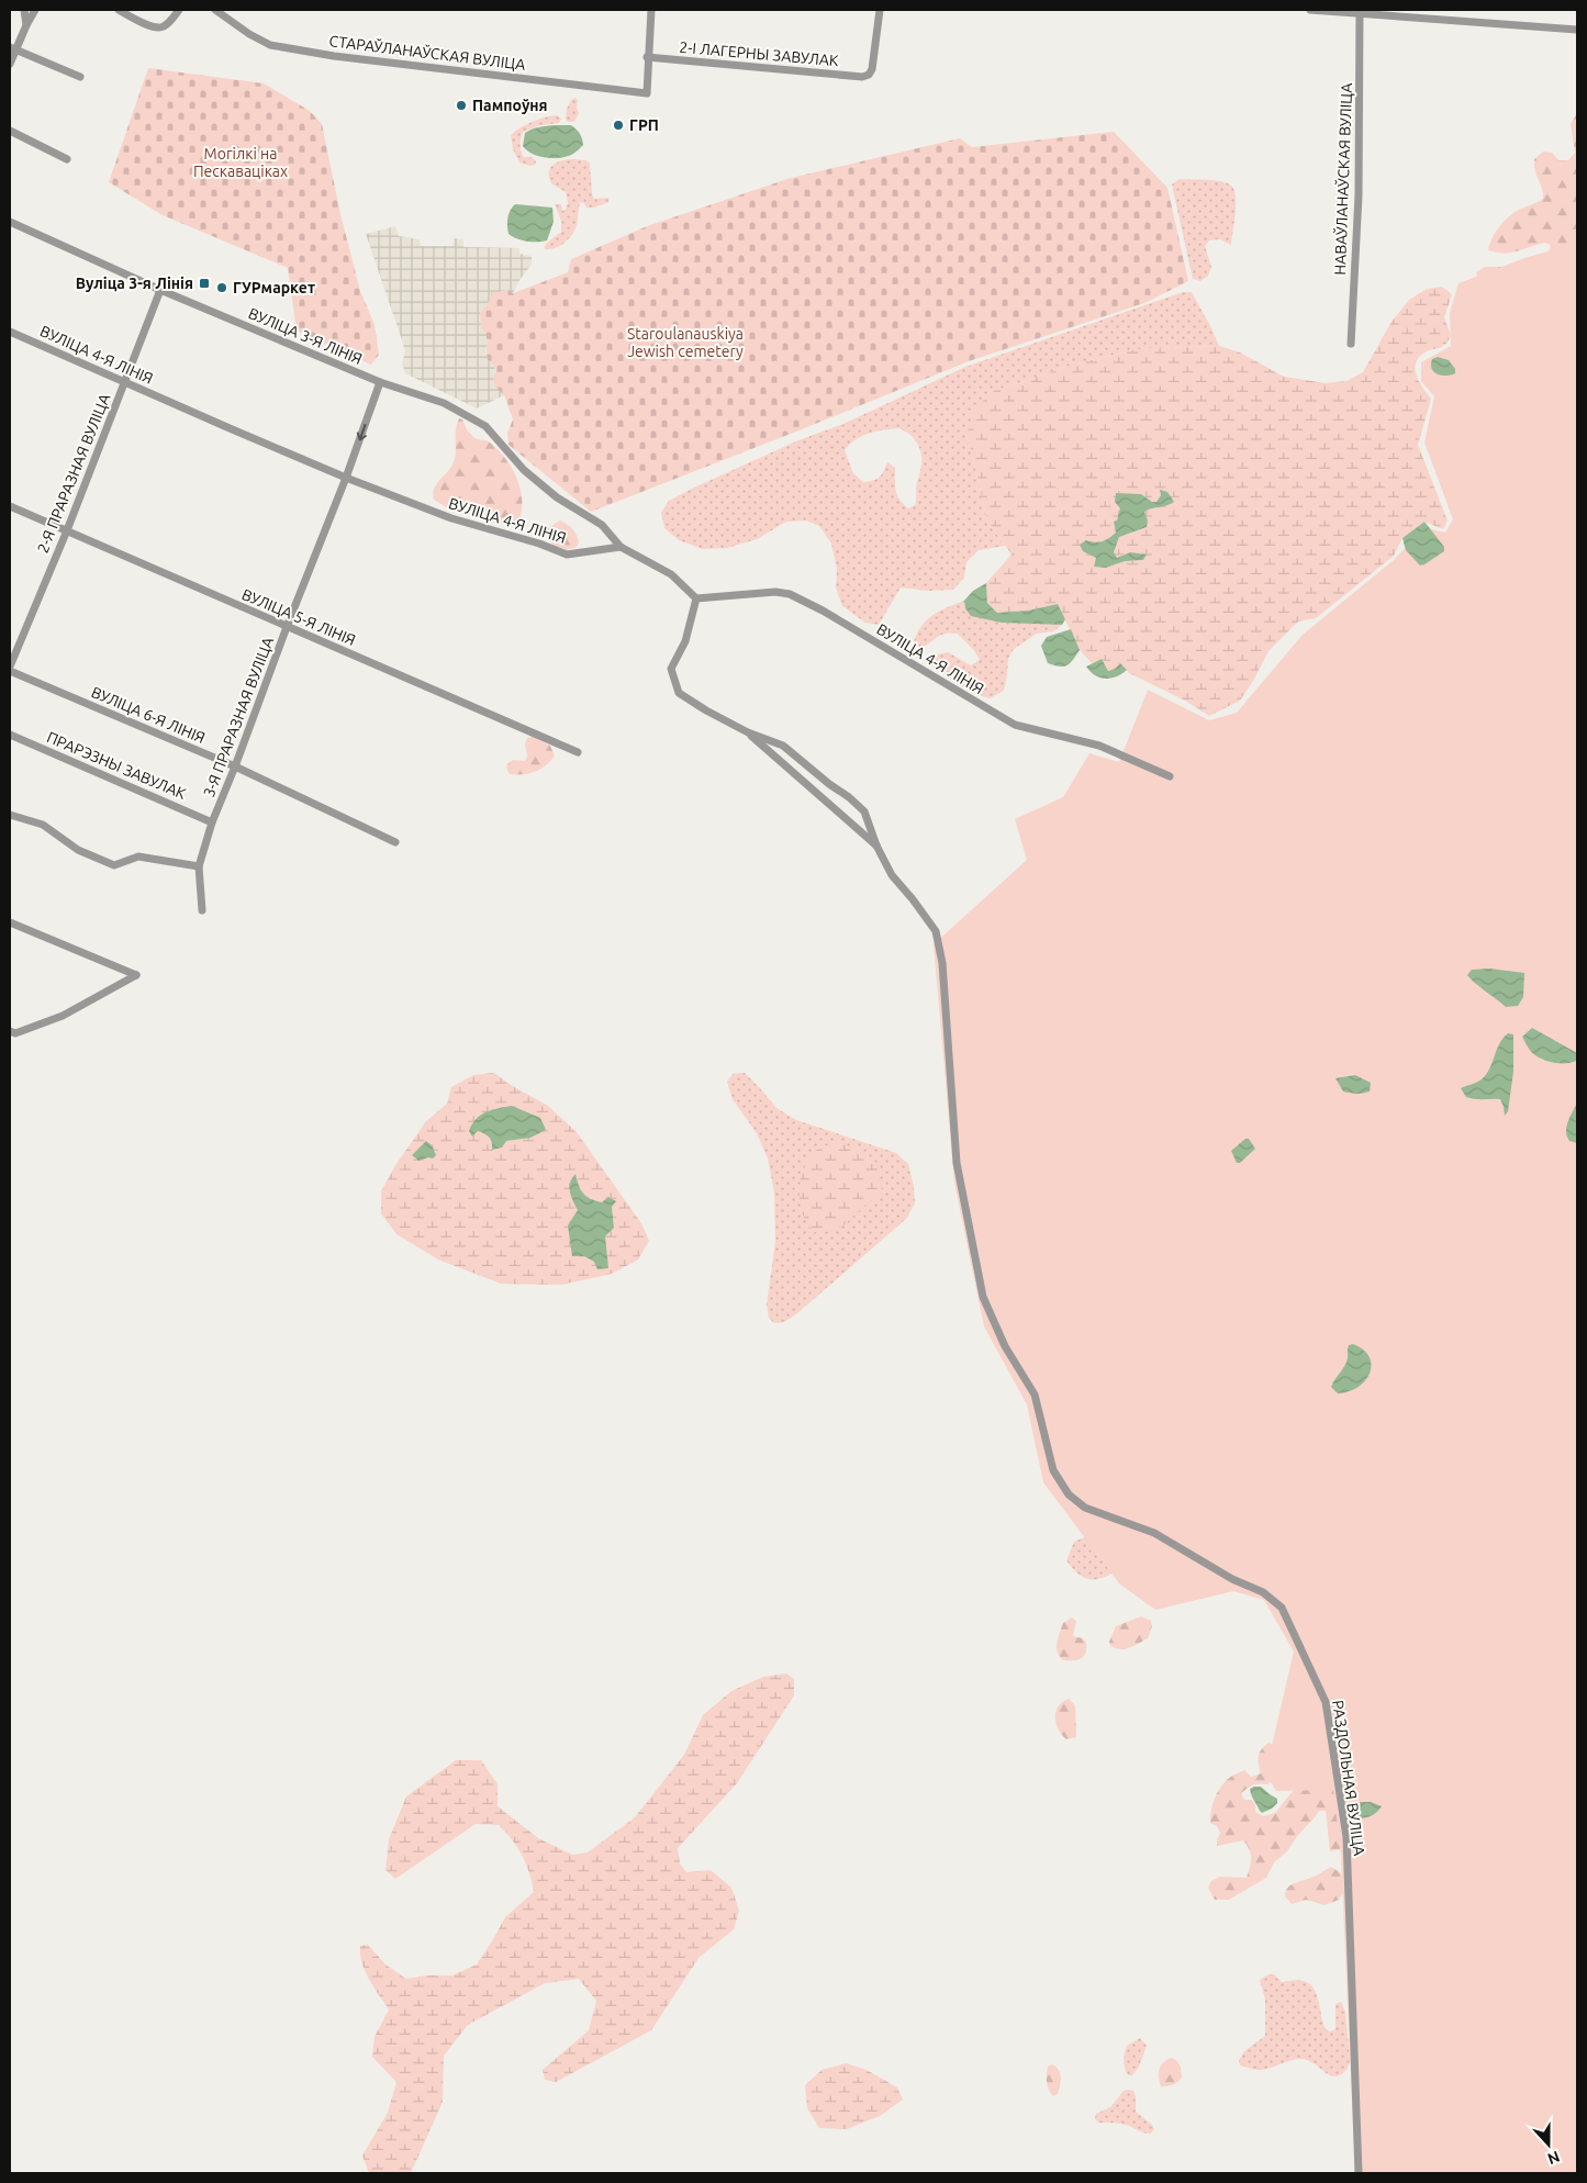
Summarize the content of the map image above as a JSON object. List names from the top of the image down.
{
  "streets": {
    "street": [
      "СТАРАЎЛАНАЎСКАЯ ВУЛІЦА",
      "2-І ЛАГЕРНЫ ЗАВУЛАК",
      "НАВАЎЛАНАЎСКАЯ ВУЛІЦА",
      "ВУЛІЦА 3-Я ЛІНІЯ",
      "ВУЛІЦА 4-Я ЛІНІЯ",
      "2-Я ПРАРАЗНАЯ ВУЛІЦА",
      "ВУЛІЦА 5-Я ЛІНІЯ",
      "ВУЛІЦА 6-Я ЛІНІЯ",
      "3-Я ПРАРАЗНАЯ ВУЛІЦА",
      "ПРАРЭЗНЫ ЗАВУЛАК",
      "РАЗДОЛЬНАЯ ВУЛІЦА"
    ]
  },
  "crossings": [
    ["СТАРАЎЛАНАЎСКАЯ ВУЛІЦА", "2-І ЛАГЕРНЫ ЗАВУЛАК"],
    ["ВУЛІЦА 3-Я ЛІНІЯ", "ВУЛІЦА 4-Я ЛІНІЯ"],
    ["ВУЛІЦА 3-Я ЛІНІЯ", "2-Я ПРАРАЗНАЯ ВУЛІЦА"],
    ["ВУЛІЦА 3-Я ЛІНІЯ", "3-Я ПРАРАЗНАЯ ВУЛІЦА"],
    ["ВУЛІЦА 4-Я ЛІНІЯ", "2-Я ПРАРАЗНАЯ ВУЛІЦА"],
    ["ВУЛІЦА 4-Я ЛІНІЯ", "3-Я ПРАРАЗНАЯ ВУЛІЦА"],
    ["2-Я ПРАРАЗНАЯ ВУЛІЦА", "ВУЛІЦА 5-Я ЛІНІЯ"],
    ["ВУЛІЦА 5-Я ЛІНІЯ", "3-Я ПРАРАЗНАЯ ВУЛІЦА"],
    ["ВУЛІЦА 6-Я ЛІНІЯ", "3-Я ПРАРАЗНАЯ ВУЛІЦА"],
    ["3-Я ПРАРАЗНАЯ ВУЛІЦА", "ПРАРЭЗНЫ ЗАВУЛАК"]
  ],
  "parks": ["Могілкі на Пескаваціках", "Staroulanauskiya Jewish cemetery"],
  "places": {
    "other": ["Пампоўня", "ГРП", "ГУРмаркет"],
    "transit": ["Вуліца 3-я Лінія"]
  },
  "north": "bottom"
}
